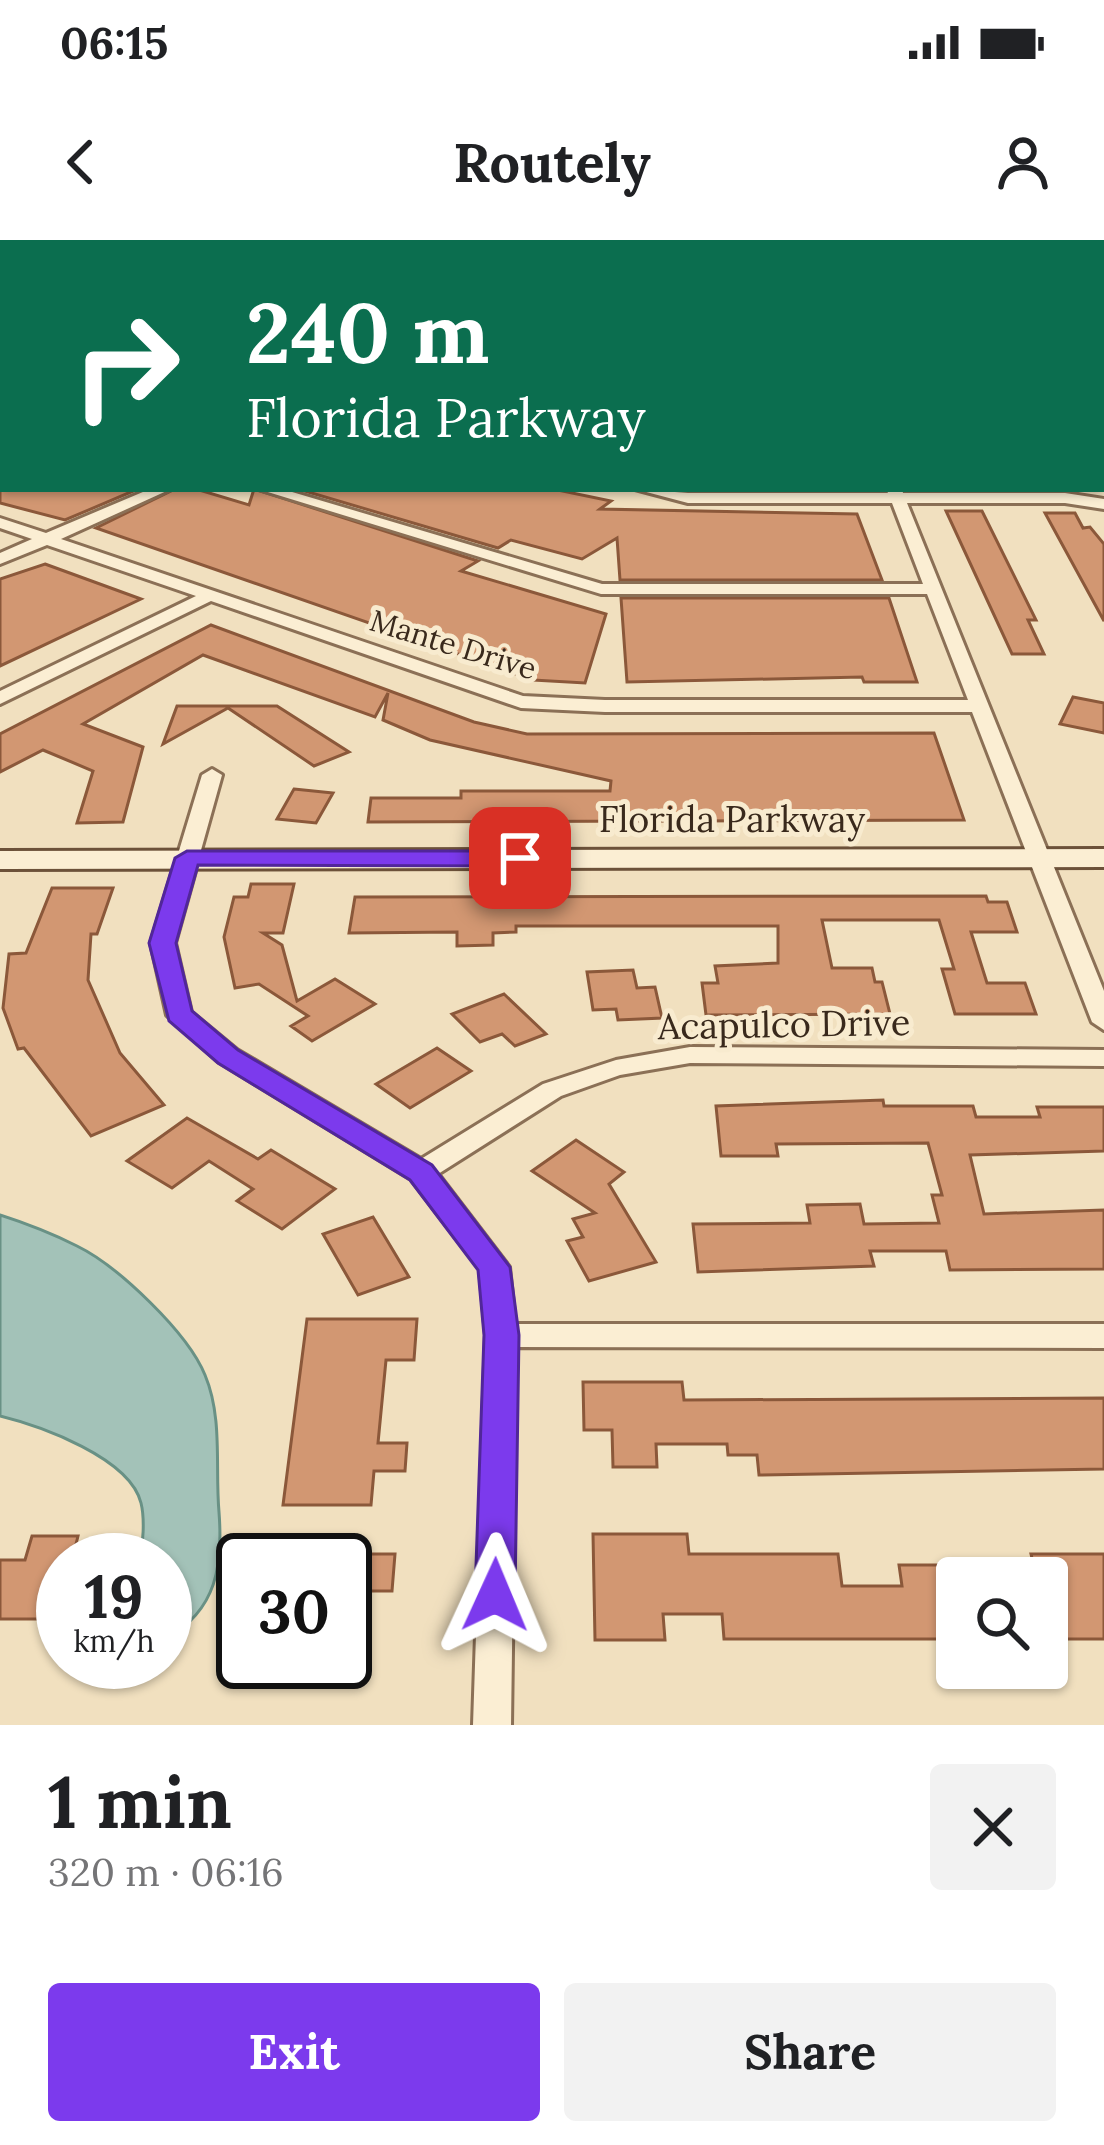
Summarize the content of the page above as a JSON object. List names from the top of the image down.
{
  "streets": {
    "street": ["Mante Drive", "Florida Parkway", "Acapulco Drive"]
  },
  "page": {
    "status": "06:15",
    "header": "Routely",
    "turn": ["240 m", "Florida Parkway"],
    "speed": "19 km/h",
    "limit": "30",
    "heading": ["1 min", "320 m · 06:16"],
    "buttons": ["Exit", "Share"]
  }
}
